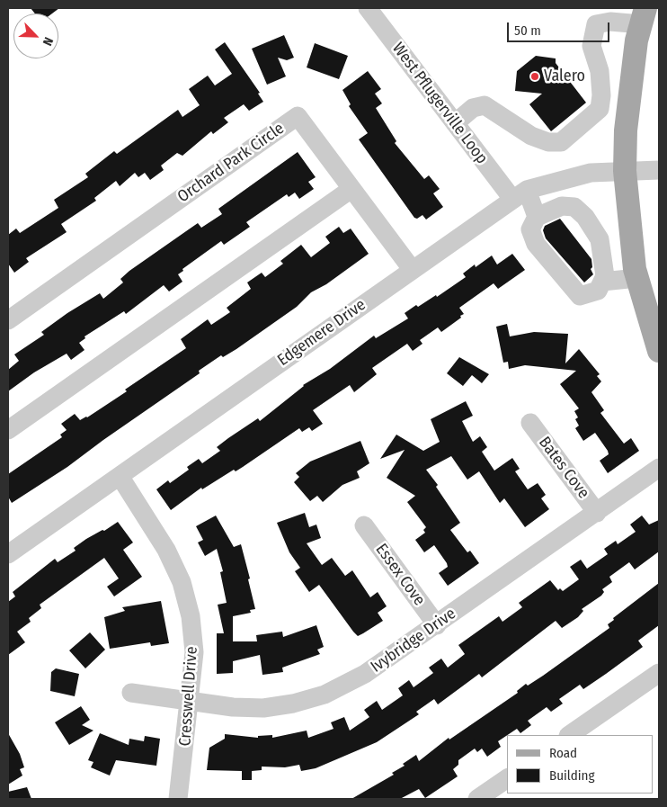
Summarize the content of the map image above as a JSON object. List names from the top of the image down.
{
  "streets": {
    "street": [
      "West Pflugerville Loop",
      "Orchard Park Circle",
      "Edgemere Drive",
      "Bates Cove",
      "Essex Cove",
      "Ivybridge Drive",
      "Cresswell Drive"
    ]
  },
  "crossings": [
    ["West Pflugerville Loop", "Edgemere Drive"],
    ["Orchard Park Circle", "Edgemere Drive"],
    ["Edgemere Drive", "Cresswell Drive"],
    ["Bates Cove", "Ivybridge Drive"],
    ["Essex Cove", "Ivybridge Drive"],
    ["Ivybridge Drive", "Cresswell Drive"]
  ],
  "places": ["Valero"],
  "legend": ["Road", "Building"],
  "scale_bar": "50 m",
  "north": "bottom right"
}
